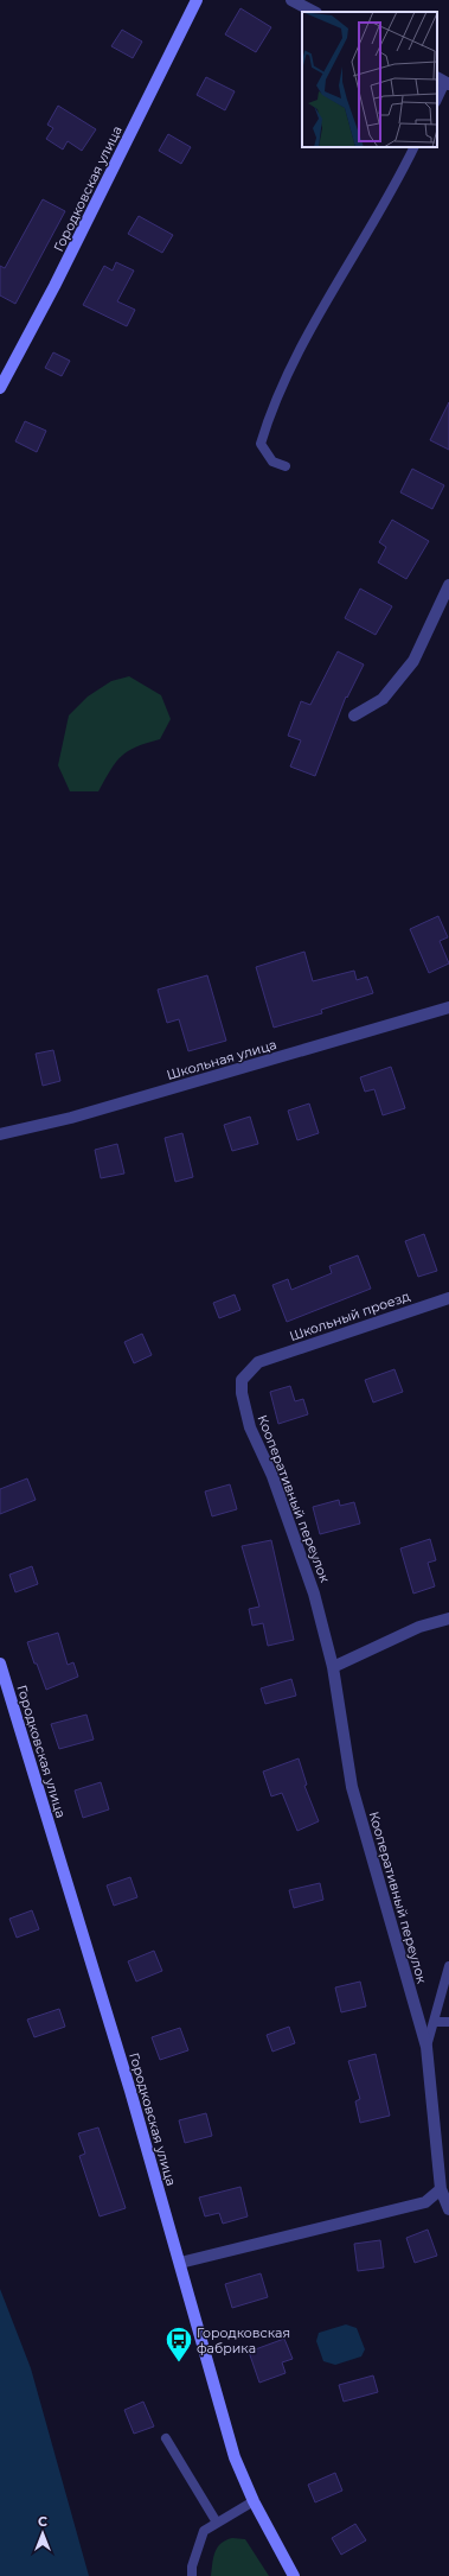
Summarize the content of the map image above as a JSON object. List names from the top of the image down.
{
  "streets": {
    "main road": ["Городковская улица"],
    "street": ["Школьная улица", "Школьный проезд", "Кооперативный переулок"]
  },
  "crossings": [
    ["Школьный проезд", "Кооперативный переулок"]
  ],
  "places": {
    "bus stop": ["Городковская фабрика"]
  },
  "north": "top"
}
